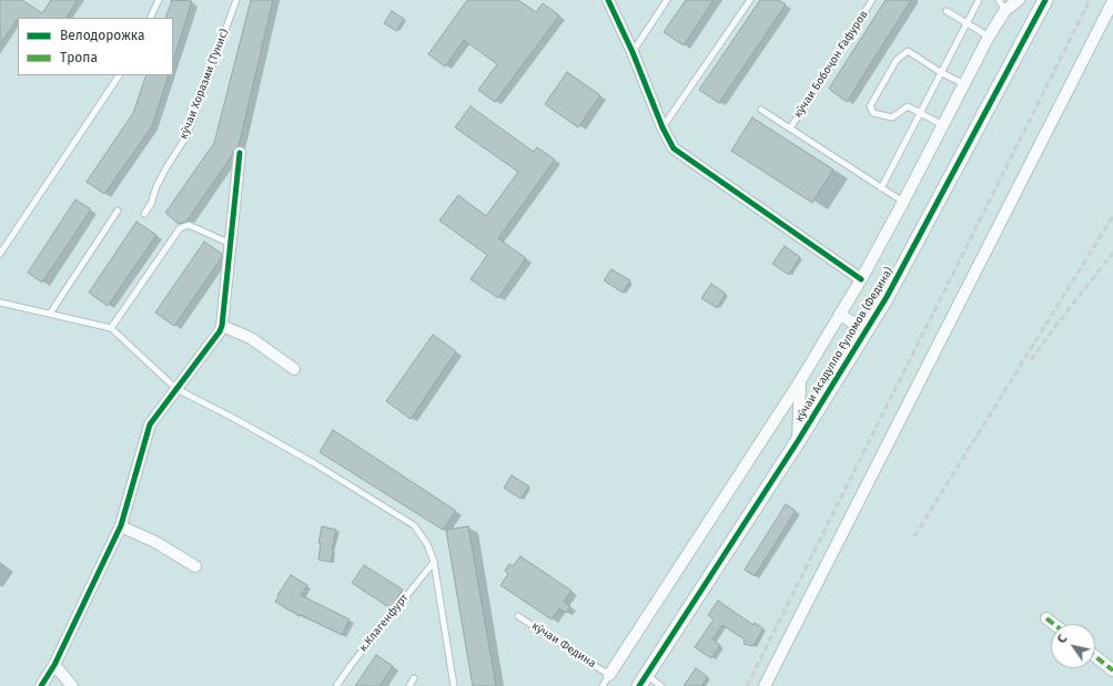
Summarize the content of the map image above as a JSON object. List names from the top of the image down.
{
  "streets": {
    "street": ["кӯчаи Асадулло Ғуломов (Федина)"],
    "lane": [
      "кӯчаи Бобоҷон Ғафуров",
      "кӯчаи Хоразми (Тунис)",
      "к.Клагенфурт",
      "кӯчаи Федина"
    ]
  },
  "legend": ["Велодорожка", "Тропа"],
  "north": "top left"
}
